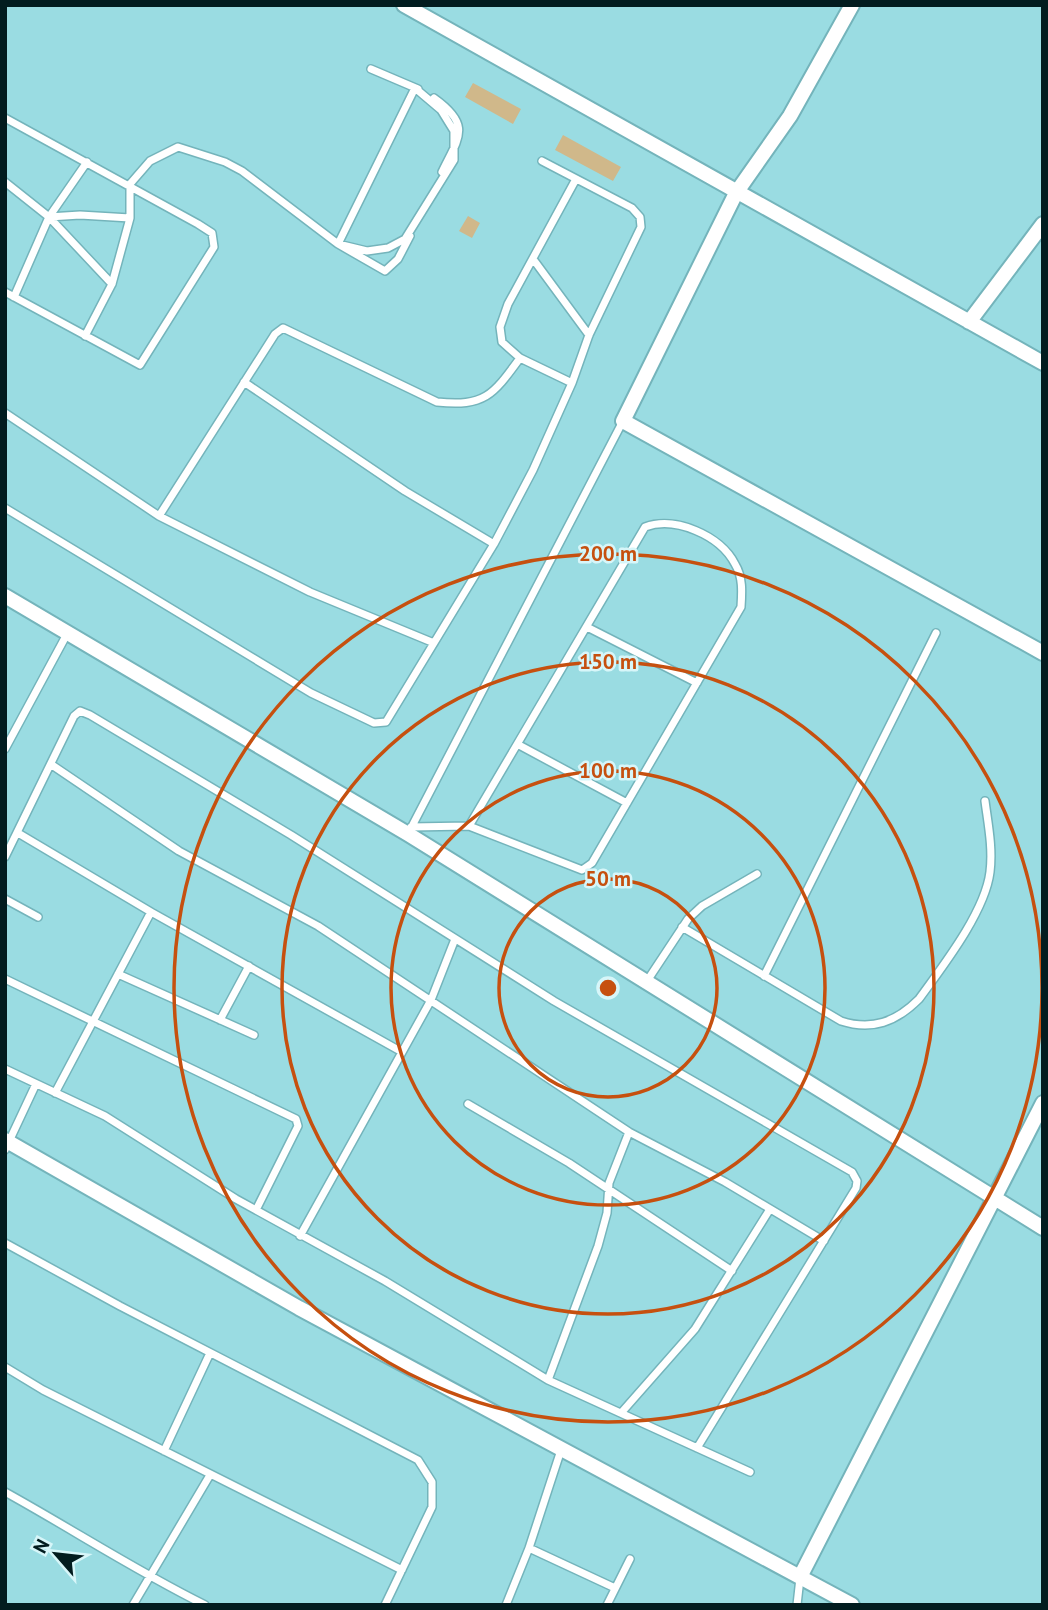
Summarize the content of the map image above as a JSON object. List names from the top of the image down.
{
  "north": "top left",
  "rings": [
    "200 m",
    "150 m",
    "100 m",
    "50 m"
  ]
}
